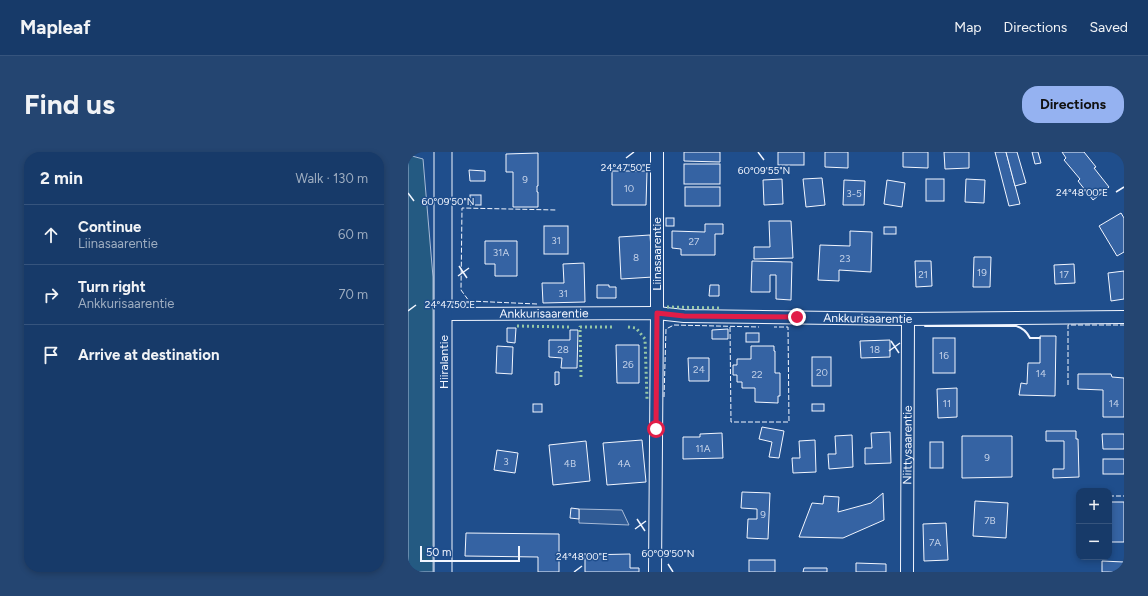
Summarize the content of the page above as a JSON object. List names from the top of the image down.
{
  "streets": {
    "street": [
      "Liinasaarentie",
      "Ankkurisaarentie",
      "Hiiralantie",
      "Niittysaarentie"
    ]
  },
  "crossings": [
    ["Liinasaarentie", "Ankkurisaarentie"],
    ["Ankkurisaarentie", "Hiiralantie"],
    ["Ankkurisaarentie", "Niittysaarentie"]
  ],
  "house_numbers": [
    "9",
    "10",
    "3-5",
    "31",
    "27",
    "31A",
    "8",
    "23",
    "19",
    "21",
    "17",
    "31",
    "28",
    "18",
    "16",
    "26",
    "24",
    "20",
    "14",
    "22",
    "11",
    "14",
    "11A",
    "9",
    "3",
    "4B",
    "4A",
    "9",
    "7B",
    "7A"
  ],
  "scale_bar": "50 m",
  "page": {
    "header": "Mapleaf",
    "nav": ["Map", "Directions", "Saved"],
    "buttons": "Directions",
    "title": "Find us",
    "heading": ["2 min", "Walk · 130 m"],
    "list": [
      ["Continue", "Liinasaarentie", "60 m"],
      ["Turn right", "Ankkurisaarentie", "70 m"],
      "Arrive at destination"
    ],
    "map_buttons": ["+", "−"],
    "scale": "50 m"
  },
  "coordinates": [
    "24°47'50\"E",
    "60°09'55\"N",
    "24°48'00\"E",
    "60°09'50\"N"
  ]
}
